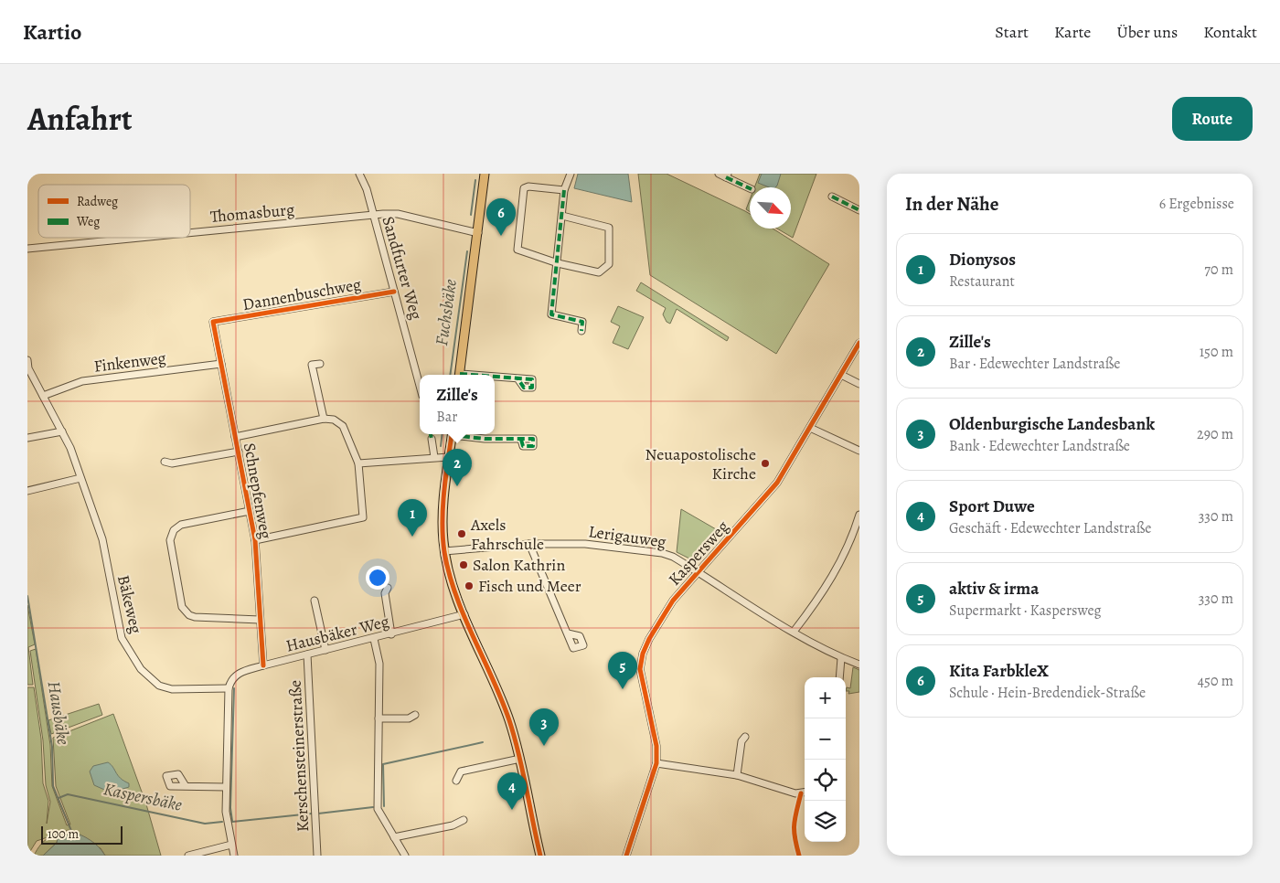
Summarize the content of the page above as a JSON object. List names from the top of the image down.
{
  "streets": {
    "street": [
      "Thomasburg",
      "Sandfurter Weg",
      "Dannenbuschweg",
      "Finkenweg",
      "Schnepfenweg",
      "Lerigauweg",
      "Kaspersweg",
      "Bäkeweg",
      "Hausbäker Weg",
      "Kerschensteinerstraße"
    ]
  },
  "crossings": [
    ["Thomasburg", "Sandfurter Weg"],
    ["Sandfurter Weg", "Dannenbuschweg"],
    ["Dannenbuschweg", "Schnepfenweg"],
    ["Finkenweg", "Schnepfenweg"],
    ["Finkenweg", "Bäkeweg"],
    ["Schnepfenweg", "Hausbäker Weg"],
    ["Lerigauweg", "Kaspersweg"],
    ["Bäkeweg", "Hausbäker Weg"],
    ["Hausbäker Weg", "Kerschensteinerstraße"]
  ],
  "water": ["Fuchsbäke", "Hausbäke", "Kaspersbäke"],
  "places": [
    "Neuapostolische Kirche",
    "Axels Fahrschule",
    "Salon Kathrin",
    "Fisch und Meer"
  ],
  "legend": ["Radweg", "Weg"],
  "scale_bar": "100 m",
  "north": "bottom right",
  "page": {
    "header": "Kartio",
    "nav": [
      "Start",
      "Karte",
      "Über uns",
      "Kontakt"
    ],
    "title": "Anfahrt",
    "buttons": "Route",
    "heading": ["In der Nähe", "6 Ergebnisse"],
    "pins": [
      "6",
      "2",
      "1",
      "5",
      "3",
      "4"
    ],
    "list": [
      {
        "mark": "1",
        "name": "Dionysos",
        "note": "Restaurant",
        "value": "70 m"
      },
      {
        "mark": "2",
        "name": "Zille's",
        "note": "Bar · Edewechter Landstraße",
        "value": "150 m"
      },
      {
        "mark": "3",
        "name": "Oldenburgische Landesbank",
        "note": "Bank · Edewechter Landstraße",
        "value": "290 m"
      },
      {
        "mark": "4",
        "name": "Sport Duwe",
        "note": "Geschäft · Edewechter Landstraße",
        "value": "330 m"
      },
      {
        "mark": "5",
        "name": "aktiv & irma",
        "note": "Supermarkt · Kaspersweg",
        "value": "330 m"
      },
      {
        "mark": "6",
        "name": "Kita FarbkleX",
        "note": "Schule · Hein-Bredendiek-Straße",
        "value": "450 m"
      }
    ],
    "popup": ["Zille's", "Bar"],
    "map_buttons": ["+", "−"],
    "scale": "100 m"
  }
}
